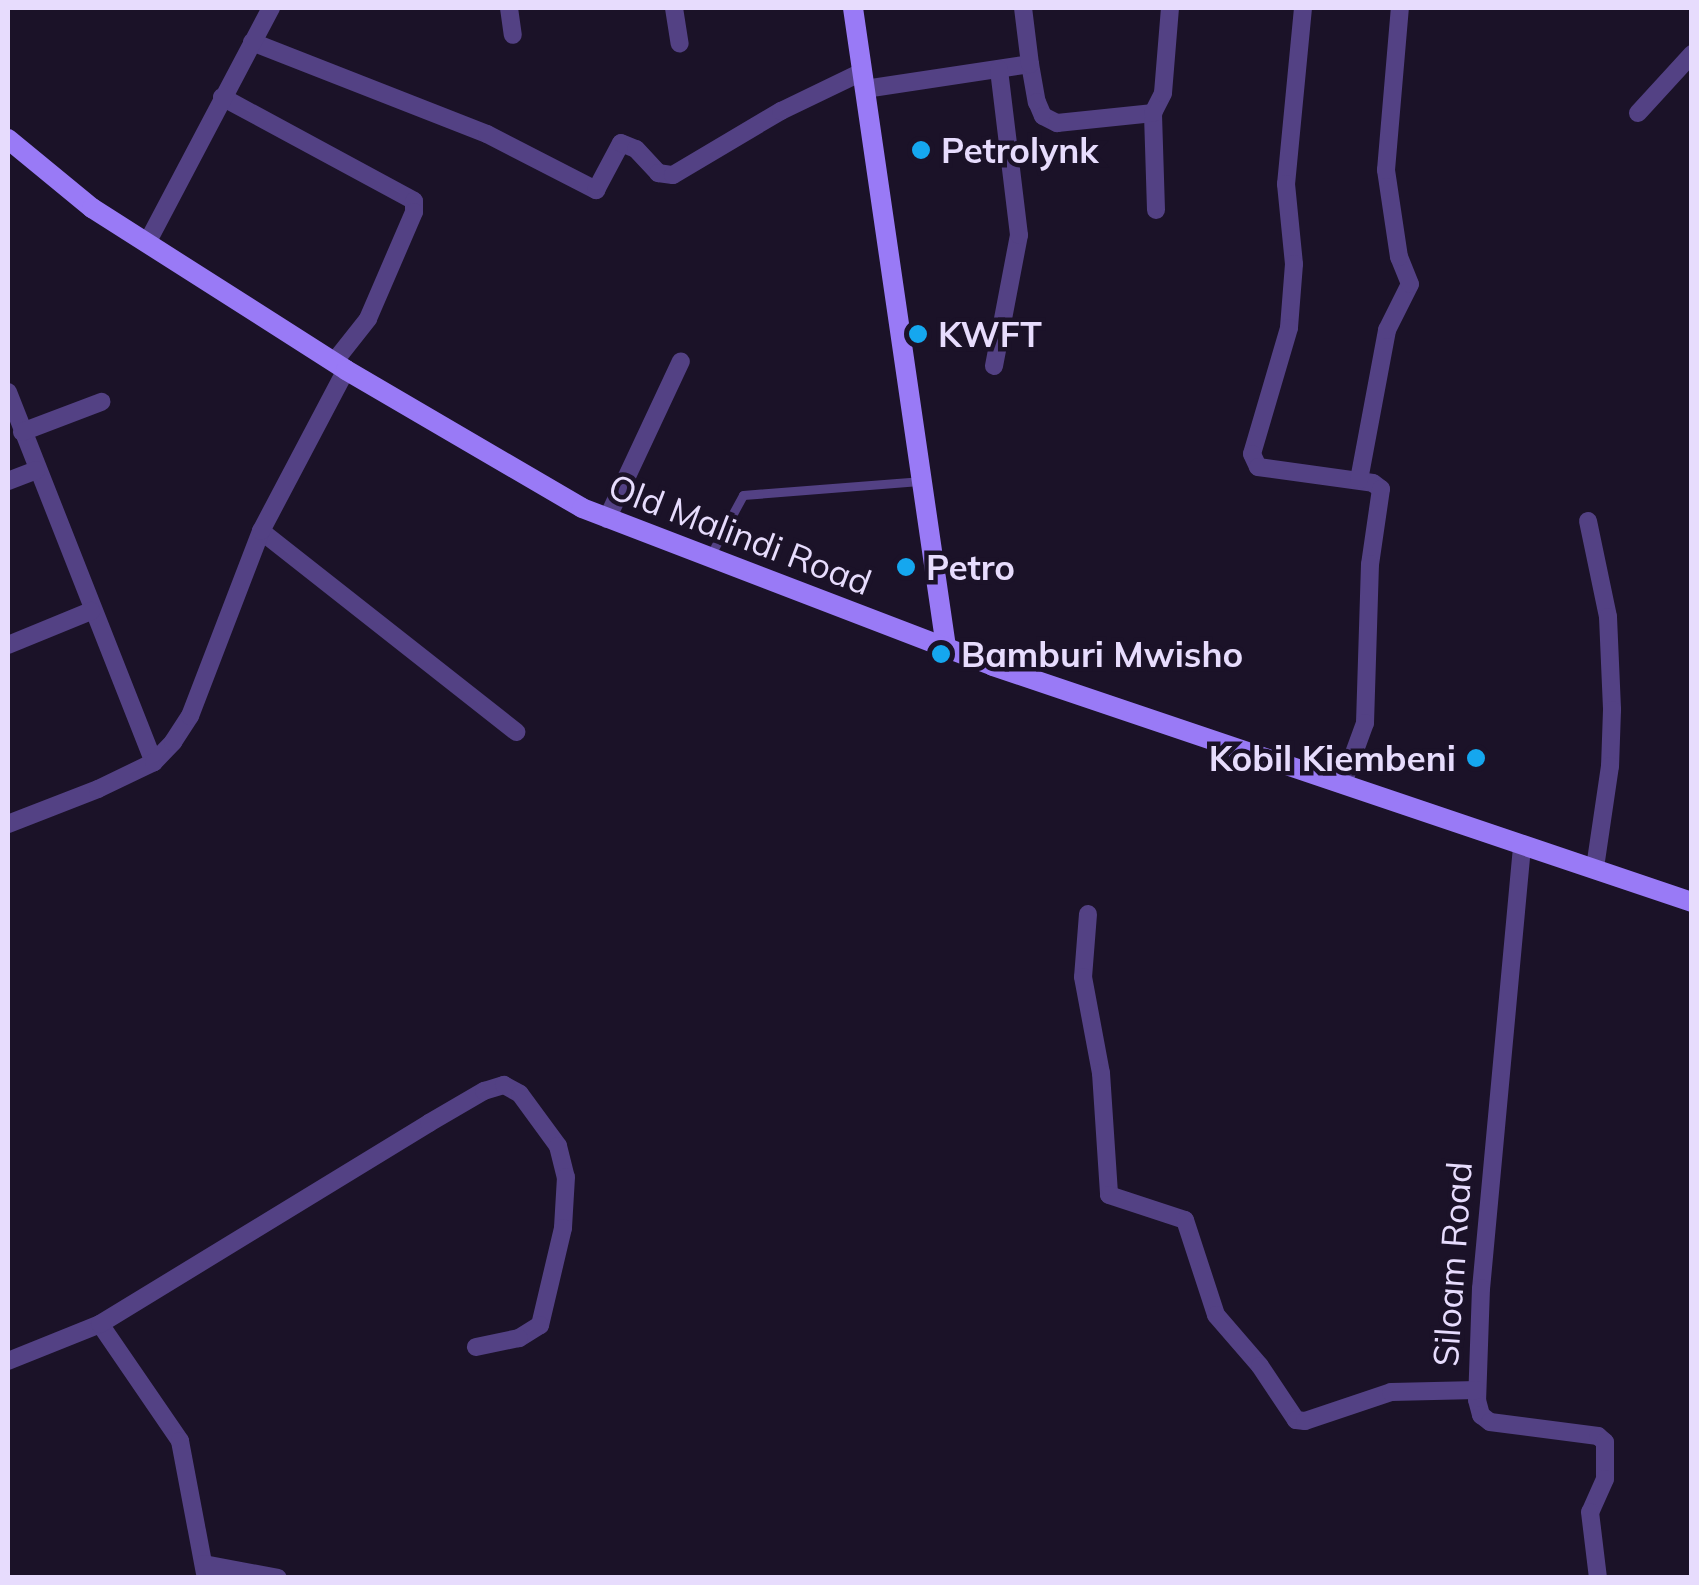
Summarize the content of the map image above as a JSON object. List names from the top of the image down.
{
  "streets": {
    "main road": ["Old Malindi Road"],
    "street": ["Siloam Road"]
  },
  "crossings": [
    ["Old Malindi Road", "Siloam Road"]
  ],
  "places": [
    "Petrolynk",
    "KWFT",
    "Petro",
    "Bamburi Mwisho",
    "Kobil Kiembeni"
  ]
}
